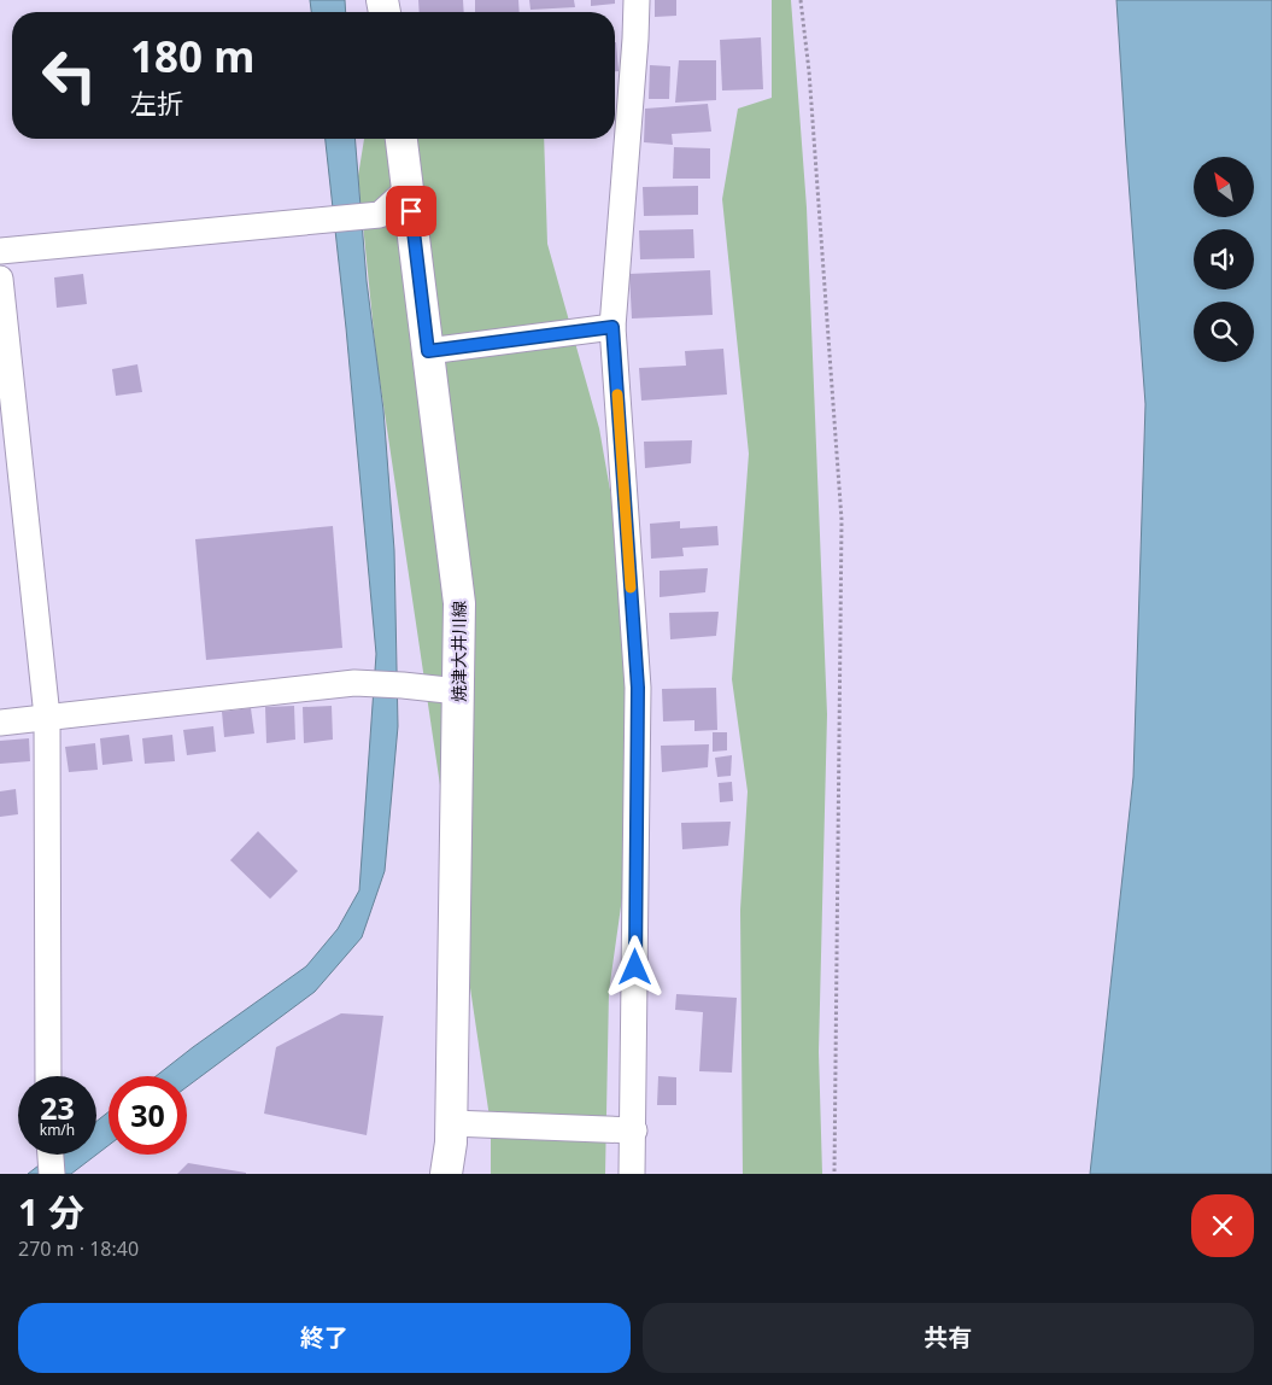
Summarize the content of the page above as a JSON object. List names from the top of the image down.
{
  "streets": {
    "main road": ["焼津大井川線"]
  },
  "north": "top left",
  "page": {
    "turn": ["180 m", "左折"],
    "speed": "23 km/h",
    "limit": "30",
    "heading": ["1 分", "270 m · 18:40"],
    "buttons": ["終了", "共有"]
  }
}
